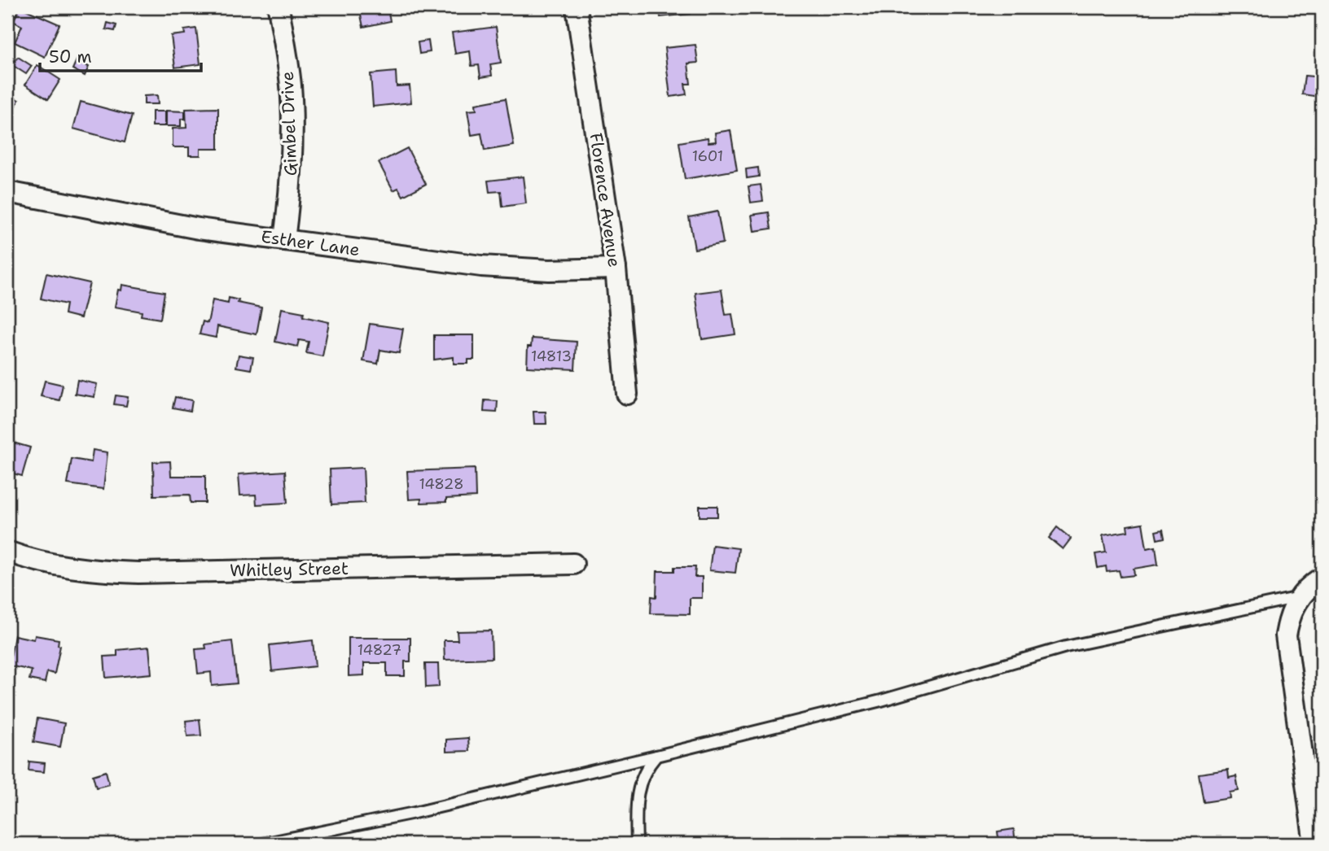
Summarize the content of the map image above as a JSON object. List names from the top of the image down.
{
  "streets": {
    "street": [
      "Gimbel Drive",
      "Florence Avenue",
      "Esther Lane",
      "Whitley Street"
    ]
  },
  "crossings": [
    ["Gimbel Drive", "Esther Lane"],
    ["Florence Avenue", "Esther Lane"]
  ],
  "house_numbers": [
    "1601",
    "14813",
    "14828",
    "14827"
  ],
  "scale_bar": "50 m"
}
